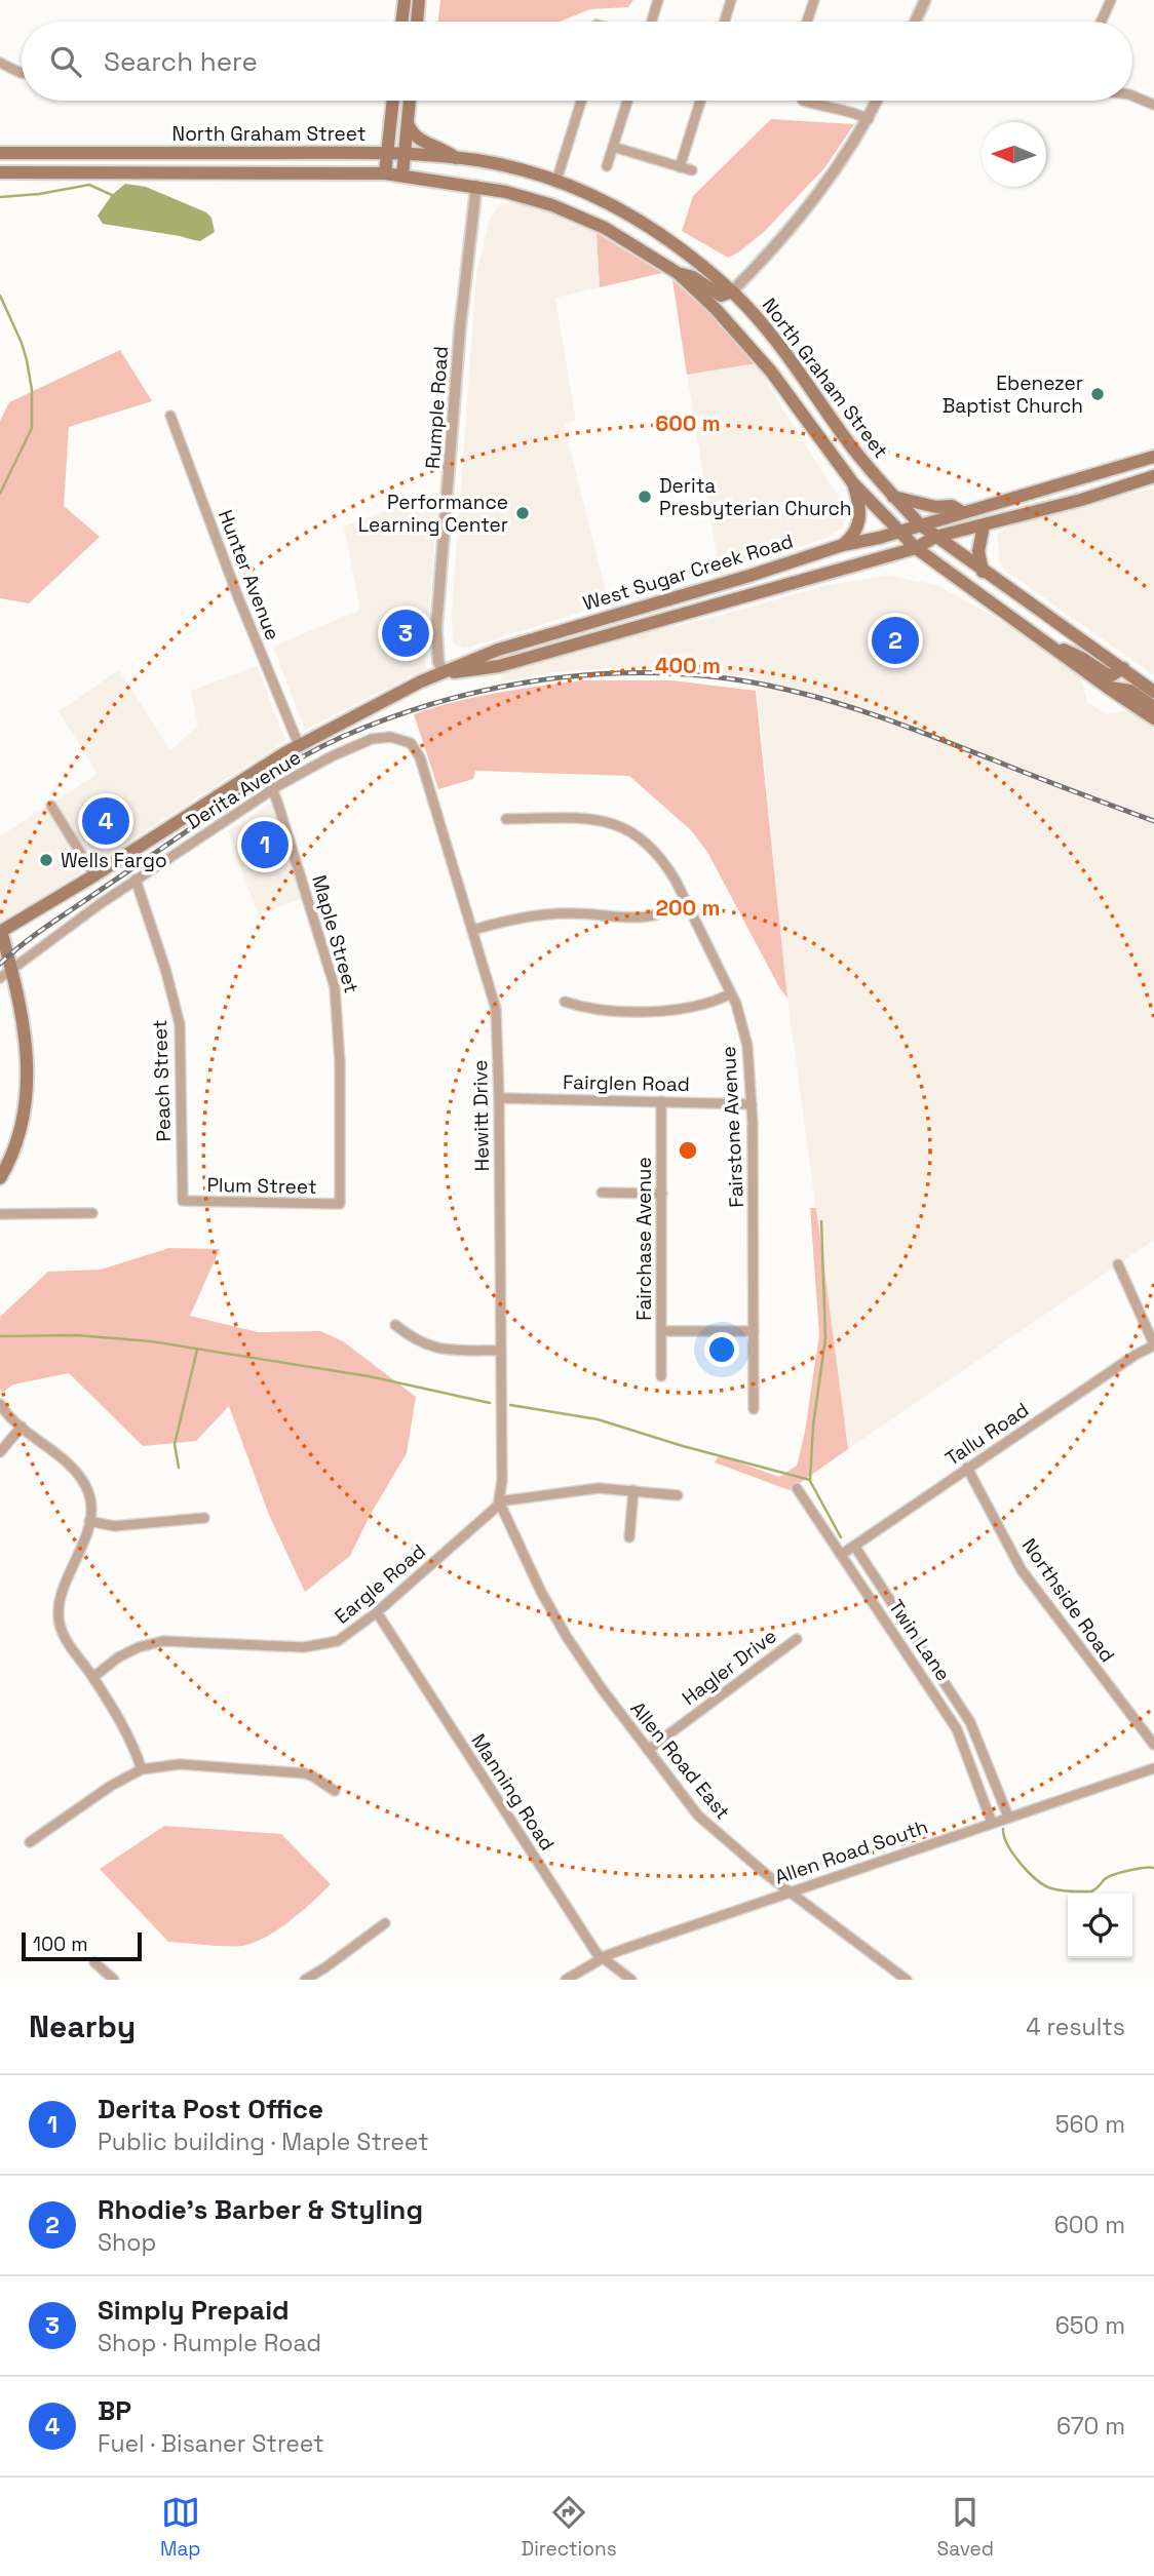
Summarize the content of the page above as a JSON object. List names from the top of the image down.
{
  "streets": {
    "main road": ["North Graham Street", "West Sugar Creek Road"],
    "street": [
      "Rumple Road",
      "Hunter Avenue",
      "Derita Avenue",
      "Maple Street",
      "Peach Street",
      "Fairglen Road",
      "Hewitt Drive",
      "Fairstone Avenue",
      "Plum Street",
      "Fairchase Avenue",
      "Tallu Road",
      "Eargle Road",
      "Northside Road",
      "Twin Lane",
      "Hagler Drive",
      "Allen Road East",
      "Manning Road",
      "Allen Road South"
    ]
  },
  "crossings": [
    ["North Graham Street", "Rumple Road"],
    ["North Graham Street", "West Sugar Creek Road"],
    ["Rumple Road", "West Sugar Creek Road"],
    ["West Sugar Creek Road", "Hunter Avenue"],
    ["West Sugar Creek Road", "Maple Street"],
    ["Derita Avenue", "Maple Street"],
    ["Derita Avenue", "Peach Street"],
    ["Derita Avenue", "Hewitt Drive"],
    ["Maple Street", "Plum Street"],
    ["Peach Street", "Plum Street"],
    ["Fairglen Road", "Hewitt Drive"],
    ["Fairglen Road", "Fairstone Avenue"],
    ["Fairglen Road", "Fairchase Avenue"],
    ["Hewitt Drive", "Eargle Road"],
    ["Hewitt Drive", "Allen Road East"],
    ["Tallu Road", "Northside Road"],
    ["Tallu Road", "Twin Lane"],
    ["Eargle Road", "Allen Road East"],
    ["Eargle Road", "Manning Road"],
    ["Twin Lane", "Allen Road South"],
    ["Hagler Drive", "Allen Road East"],
    ["Allen Road East", "Allen Road South"],
    ["Manning Road", "Allen Road South"]
  ],
  "places": [
    "Ebenezer Baptist Church",
    "Derita Presbyterian Church",
    "Performance Learning Center",
    "Wells Fargo"
  ],
  "scale_bar": "100 m",
  "north": "left",
  "page": {
    "search": "Search here",
    "pins": [
      "3",
      "2",
      "4",
      "1"
    ],
    "scale": "100 m",
    "heading": ["Nearby", "4 results"],
    "list": [
      {
        "mark": "1",
        "name": "Derita Post Office",
        "note": "Public building · Maple Street",
        "value": "560 m"
      },
      {
        "mark": "2",
        "name": "Rhodie's Barber & Styling",
        "note": "Shop",
        "value": "600 m"
      },
      {
        "mark": "3",
        "name": "Simply Prepaid",
        "note": "Shop · Rumple Road",
        "value": "650 m"
      },
      {
        "mark": "4",
        "name": "BP",
        "note": "Fuel · Bisaner Street",
        "value": "670 m"
      }
    ],
    "nav": ["Map", "Directions", "Saved"]
  },
  "rings": ["600 m", "400 m", "200 m"]
}
